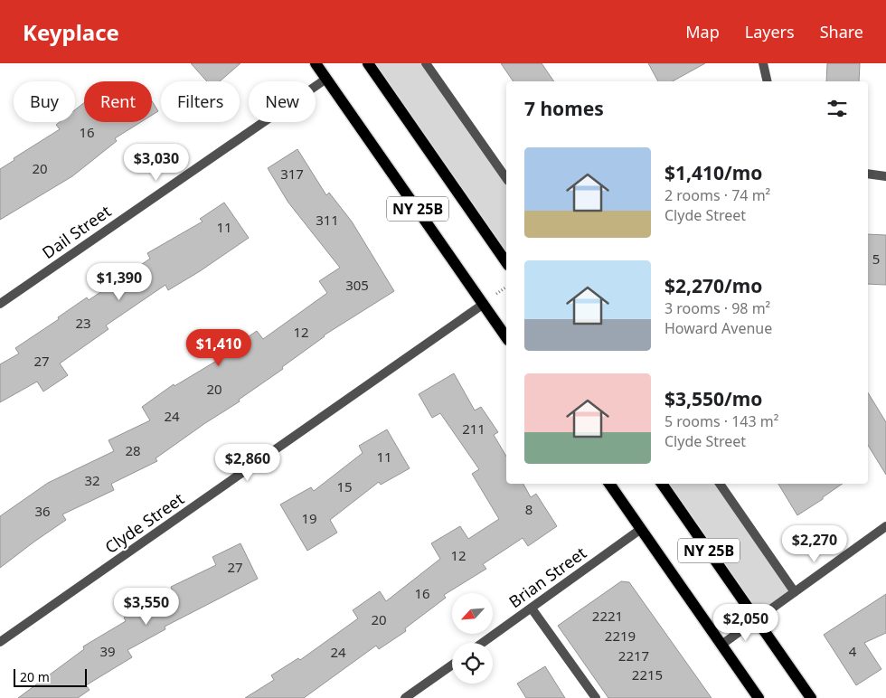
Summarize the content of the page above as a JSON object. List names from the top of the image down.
{
  "streets": {
    "main road": ["NY 25B"],
    "street": ["Dail Street", "Clyde Street", "Brian Street"]
  },
  "crossings": [
    ["NY 25B", "Dail Street"],
    ["NY 25B", "Clyde Street"],
    ["NY 25B", "Brian Street"]
  ],
  "house_numbers": [
    "16",
    "20",
    "317",
    "311",
    "11",
    "5",
    "305",
    "23",
    "12",
    "27",
    "20",
    "24",
    "211",
    "28",
    "11",
    "32",
    "15",
    "8",
    "36",
    "19",
    "12",
    "27",
    "16",
    "2221",
    "20",
    "2219",
    "39",
    "4",
    "24",
    "2217",
    "2215"
  ],
  "scale_bar": "20 m",
  "north": "bottom left",
  "page": {
    "header": "Keyplace",
    "nav": ["Map", "Layers", "Share"],
    "chip": [
      "Buy",
      "Rent",
      "Filters",
      "New"
    ],
    "heading": "7 homes",
    "list": [
      {
        "name": "$1,410/mo",
        "note": "2 rooms · 74 m² · Clyde Street"
      },
      {
        "name": "$2,270/mo",
        "note": "3 rooms · 98 m² · Howard Avenue"
      },
      {
        "name": "$3,550/mo",
        "note": "5 rooms · 143 m² · Clyde Street"
      }
    ],
    "price": [
      "$3,030",
      "$1,390",
      "$1,410",
      "$2,860",
      "$2,270",
      "$3,550",
      "$2,050"
    ],
    "scale": "20 m"
  }
}
